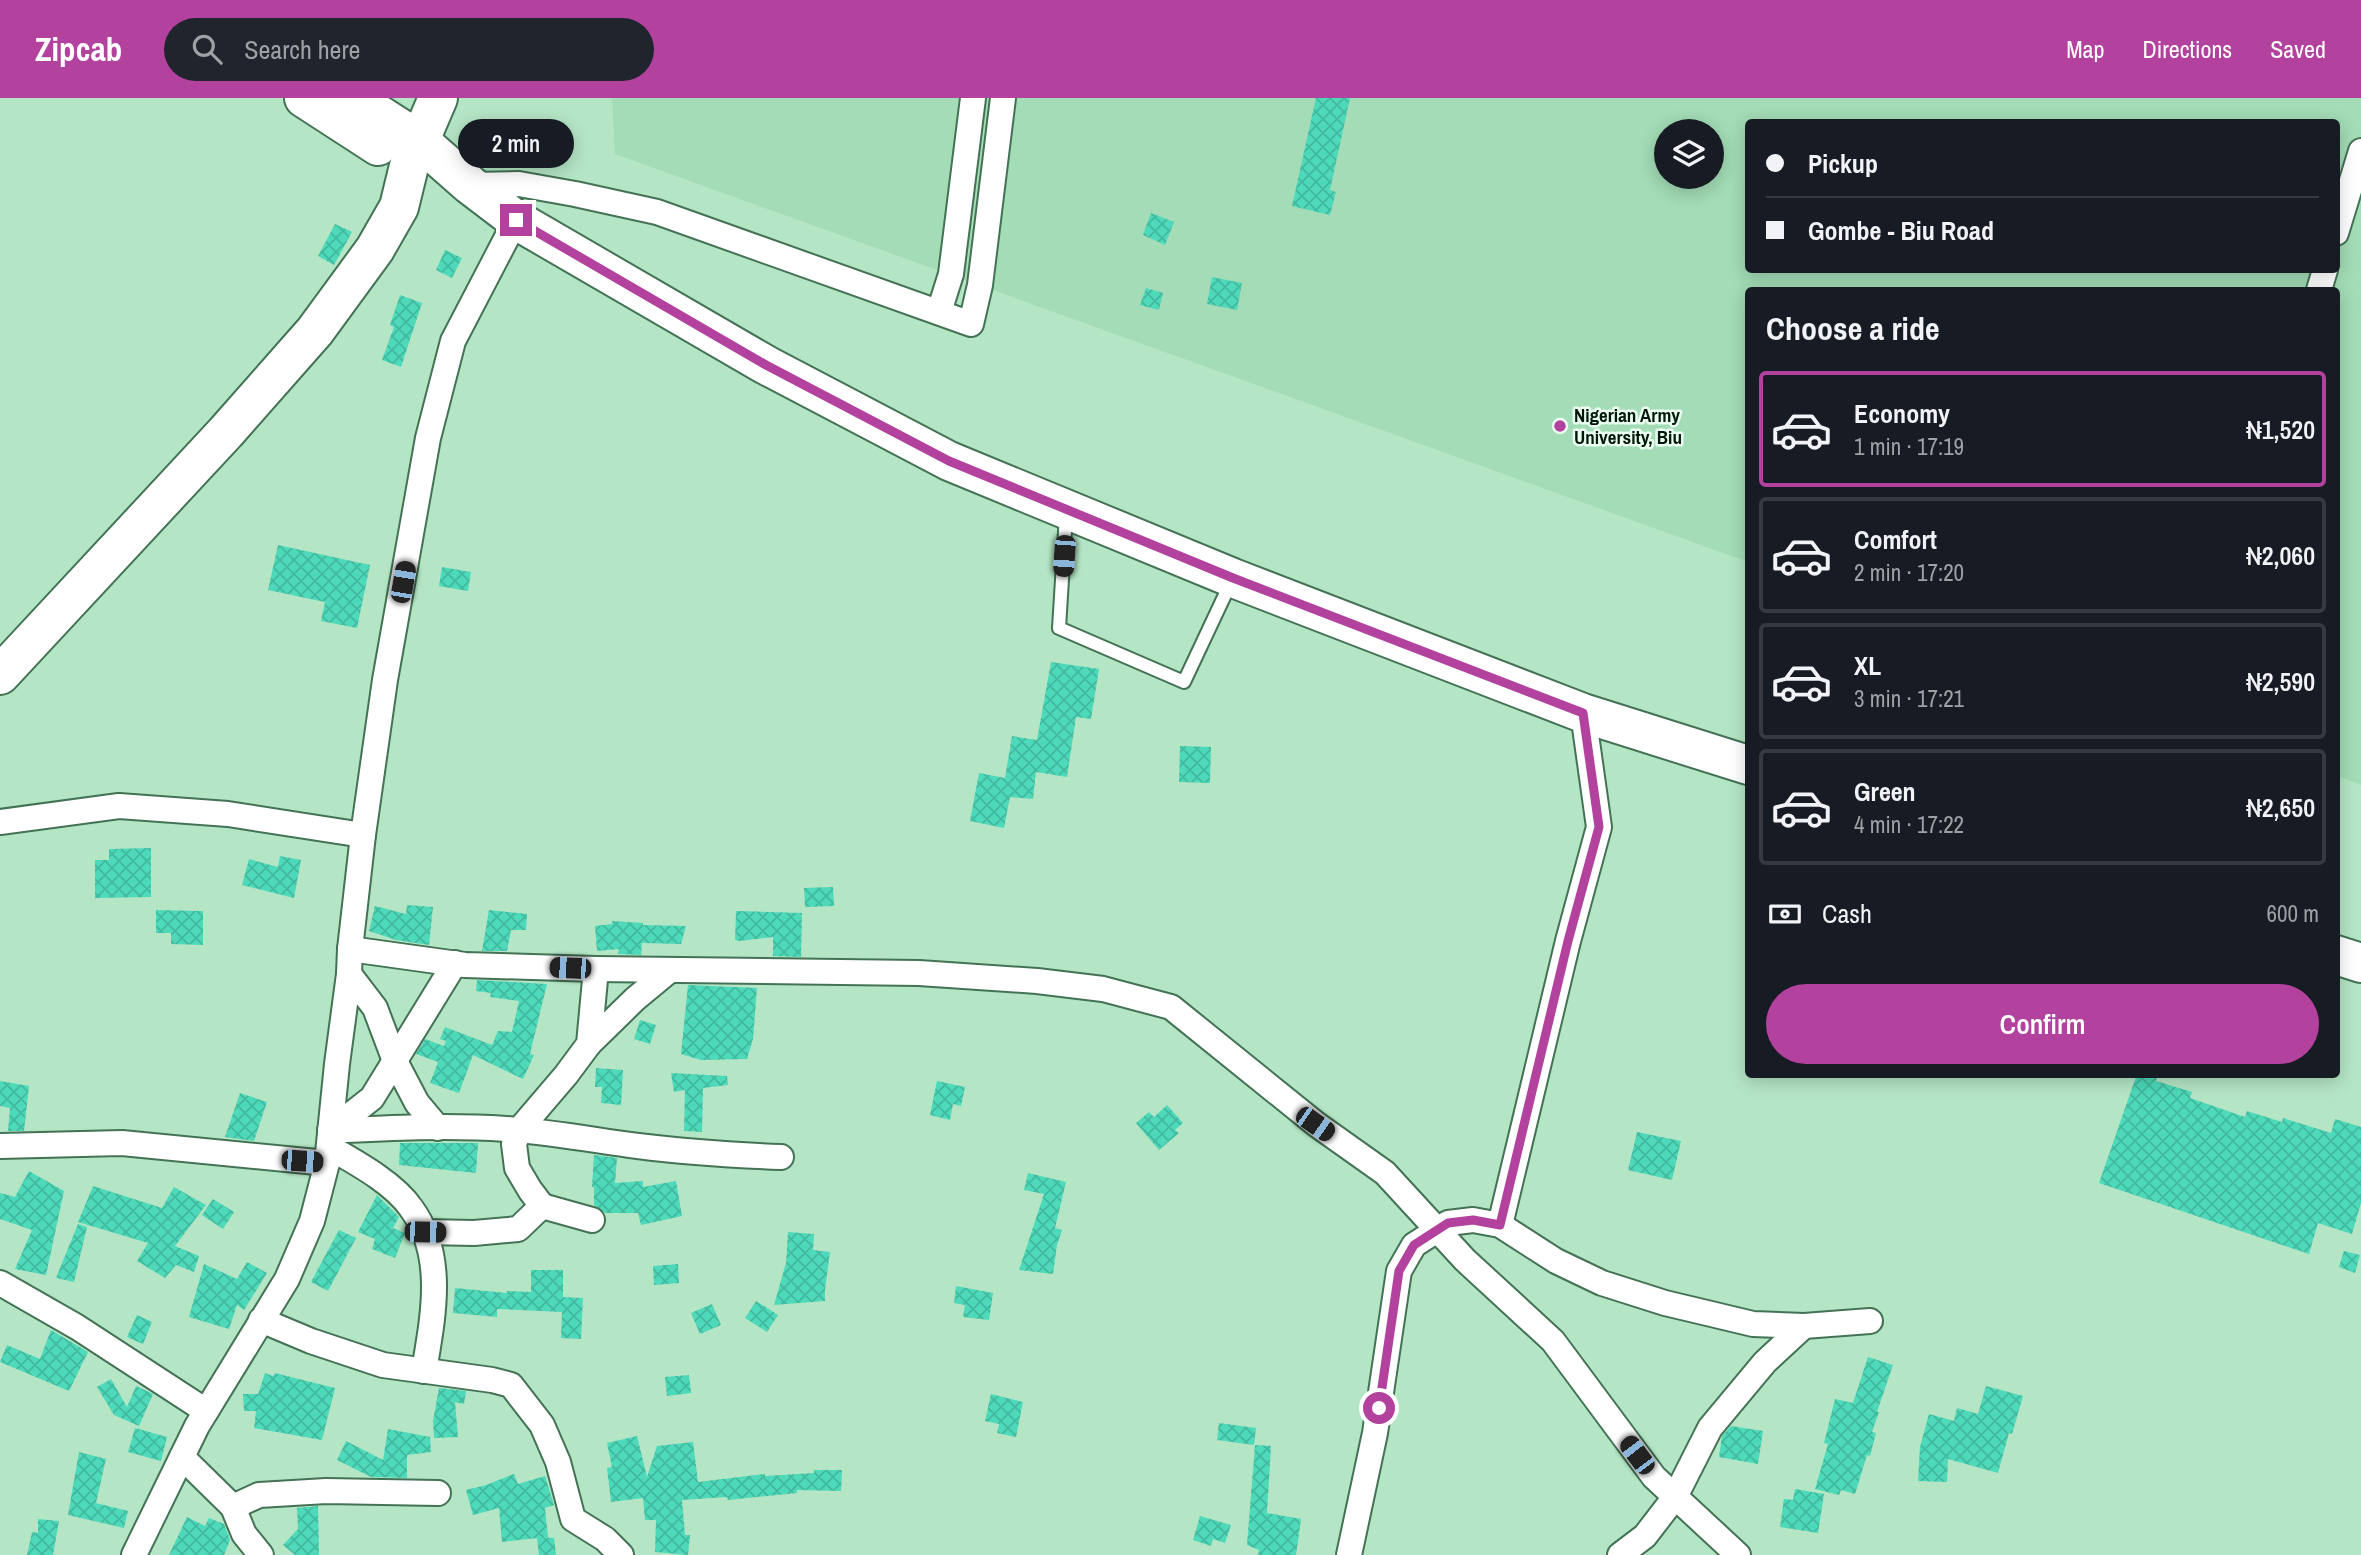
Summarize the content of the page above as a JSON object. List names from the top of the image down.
{
  "places": ["Nigerian Army University, Biu"],
  "page": {
    "header": "Zipcab",
    "search": "Search here",
    "nav": ["Map", "Directions", "Saved"],
    "bubble": "2 min",
    "banner": ["Pickup", "Gombe - Biu Road"],
    "heading": "Choose a ride",
    "list": [
      {
        "name": "Economy",
        "note": "1 min · 17:19",
        "value": "₦1,520"
      },
      {
        "name": "Comfort",
        "note": "2 min · 17:20",
        "value": "₦2,060"
      },
      {
        "name": "XL",
        "note": "3 min · 17:21",
        "value": "₦2,590"
      },
      {
        "name": "Green",
        "note": "4 min · 17:22",
        "value": "₦2,650"
      }
    ],
    "pay": ["Cash", "600 m"],
    "buttons": "Confirm"
  }
}
